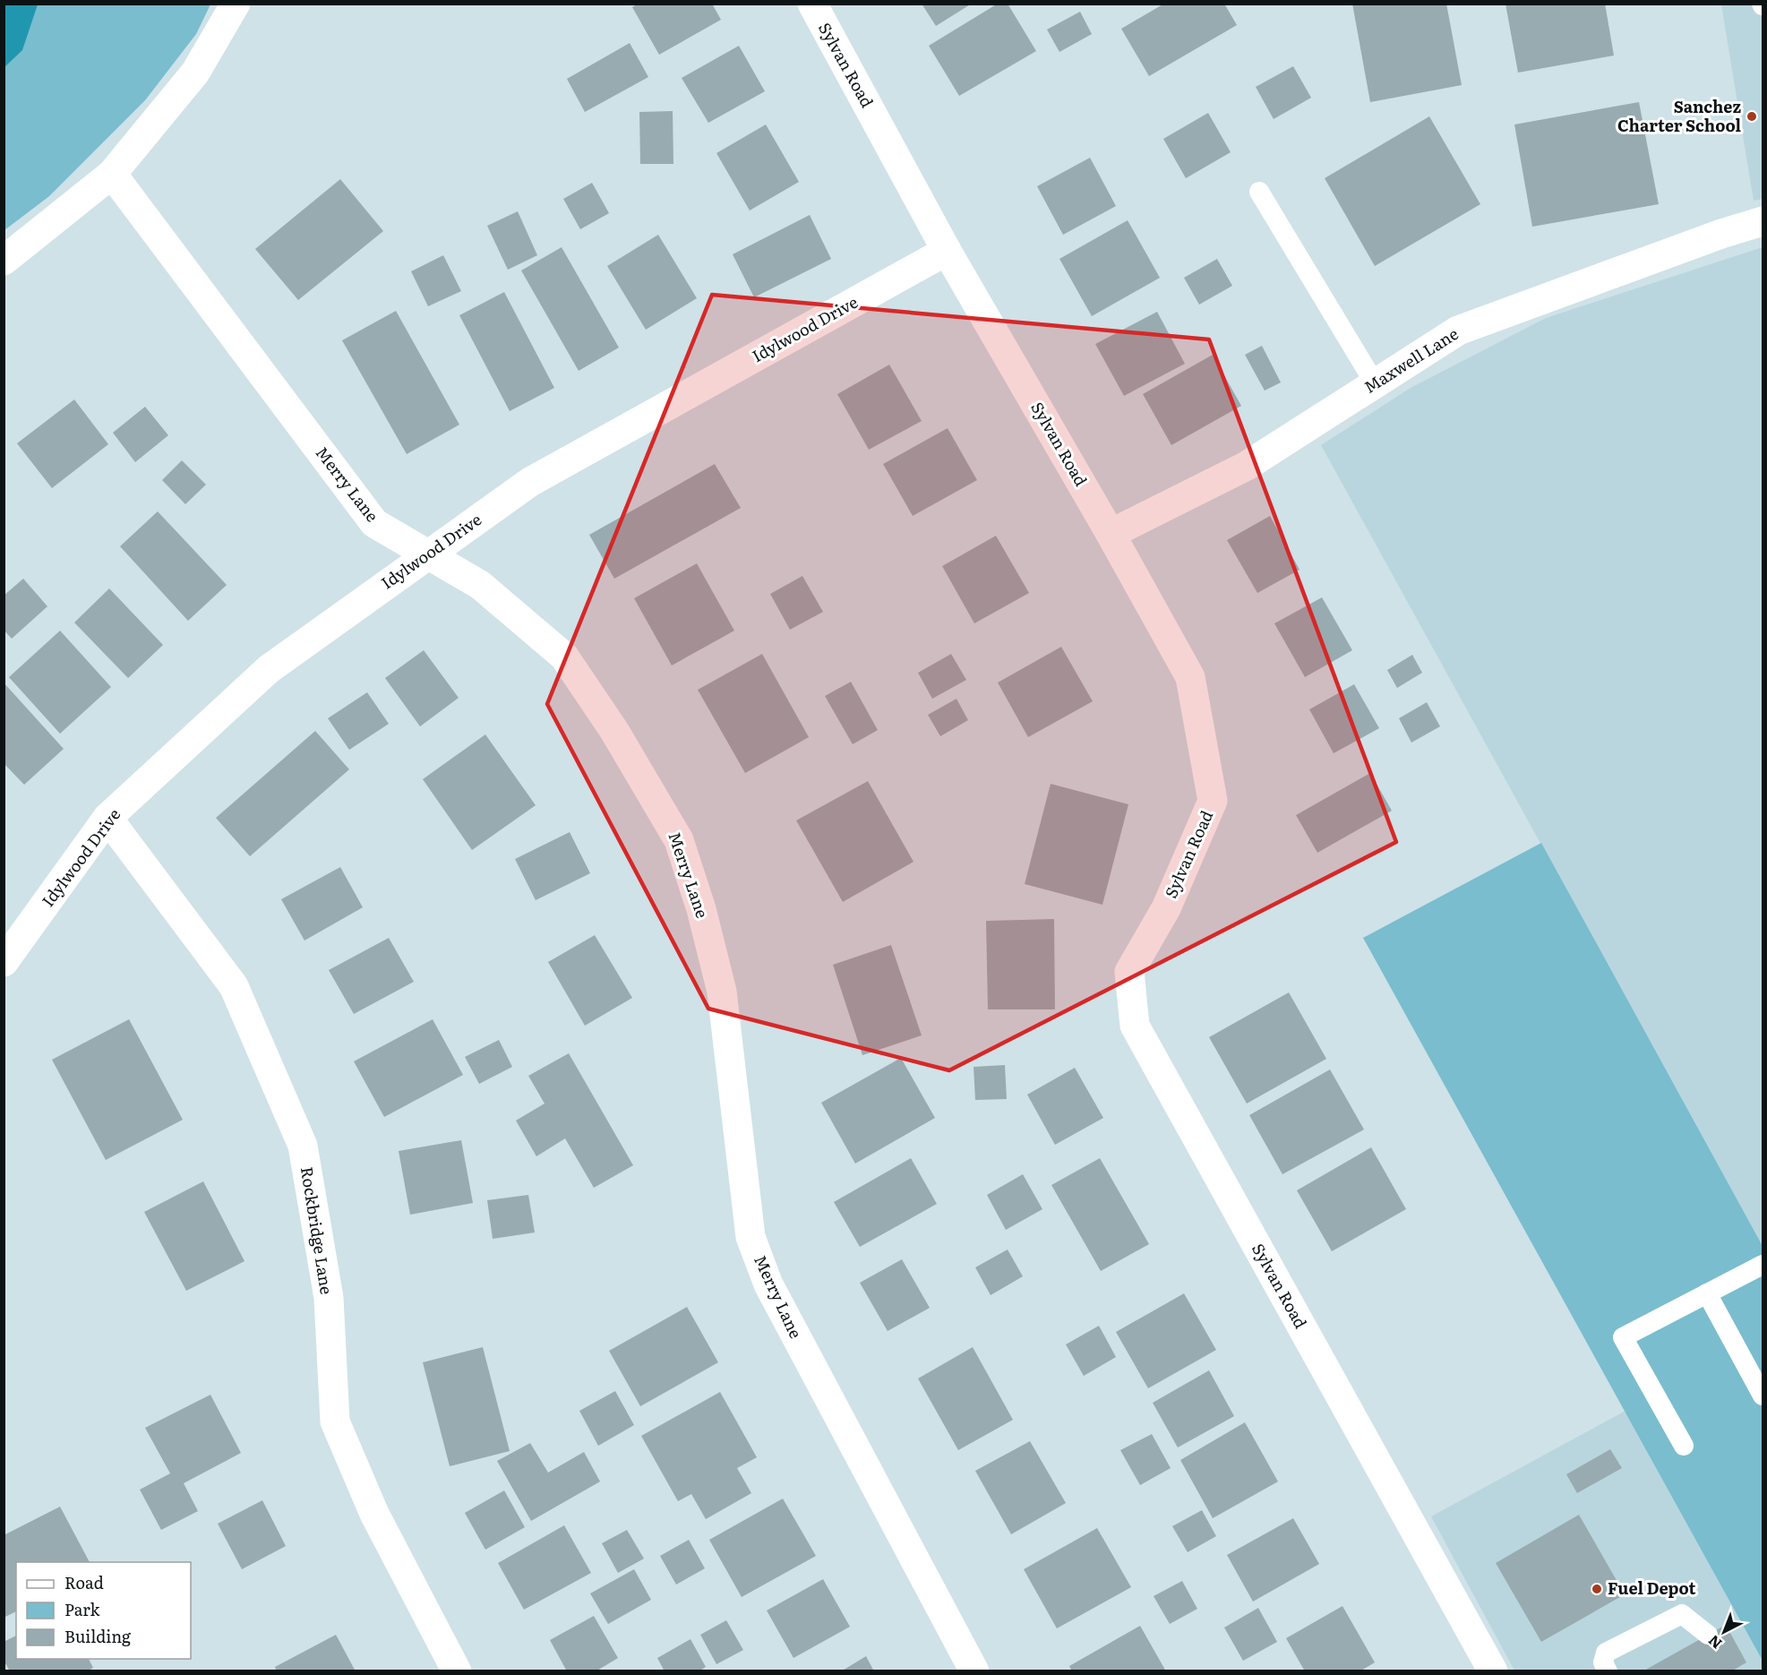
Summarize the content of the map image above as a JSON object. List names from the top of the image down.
{
  "streets": {
    "street": [
      "Sylvan Road",
      "Idylwood Drive",
      "Maxwell Lane",
      "Merry Lane",
      "Rockbridge Lane"
    ]
  },
  "crossings": [
    ["Sylvan Road", "Idylwood Drive"],
    ["Sylvan Road", "Maxwell Lane"],
    ["Idylwood Drive", "Merry Lane"],
    ["Idylwood Drive", "Rockbridge Lane"]
  ],
  "places": ["Sanchez Charter School", "Fuel Depot"],
  "legend": ["Road", "Park", "Building"],
  "north": "bottom left"
}
